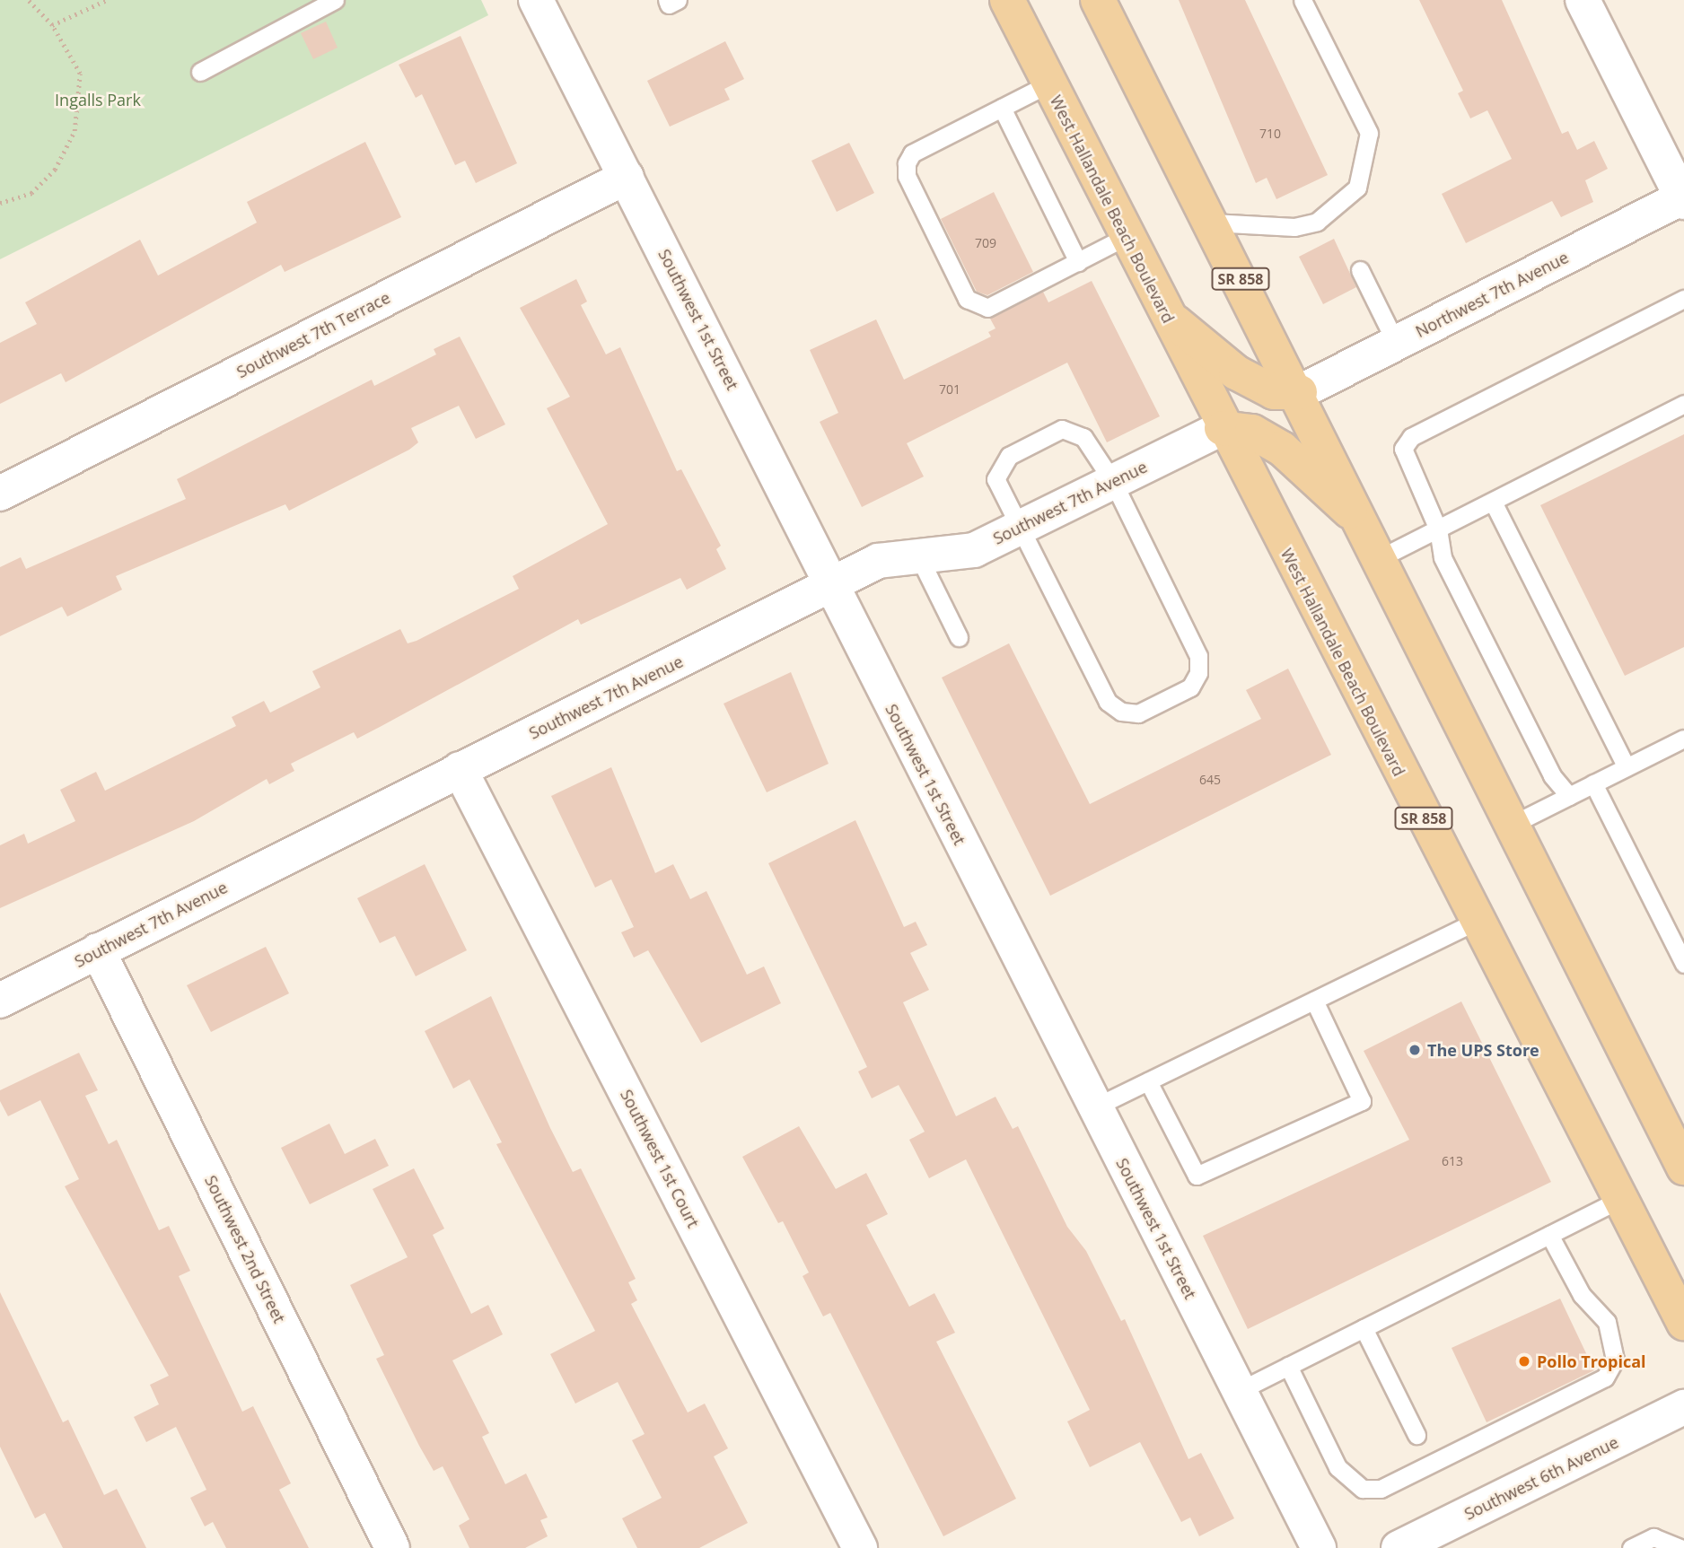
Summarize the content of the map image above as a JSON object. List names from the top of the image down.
{
  "streets": {
    "main road": ["West Hallandale Beach Boulevard", "SR 858"],
    "street": [
      "Northwest 7th Avenue",
      "Southwest 1st Street",
      "Southwest 7th Terrace",
      "Southwest 7th Avenue",
      "Southwest 1st Court",
      "Southwest 2nd Street",
      "Southwest 6th Avenue"
    ]
  },
  "crossings": [
    ["West Hallandale Beach Boulevard", "Southwest 7th Avenue"],
    ["SR 858", "Northwest 7th Avenue"],
    ["Southwest 1st Street", "Southwest 7th Terrace"],
    ["Southwest 1st Street", "Southwest 7th Avenue"],
    ["Southwest 7th Avenue", "Southwest 1st Court"],
    ["Southwest 7th Avenue", "Southwest 2nd Street"]
  ],
  "parks": ["Ingalls Park"],
  "places": ["The UPS Store", "Pollo Tropical"],
  "house_numbers": [
    "710",
    "709",
    "701",
    "645",
    "613"
  ]
}
